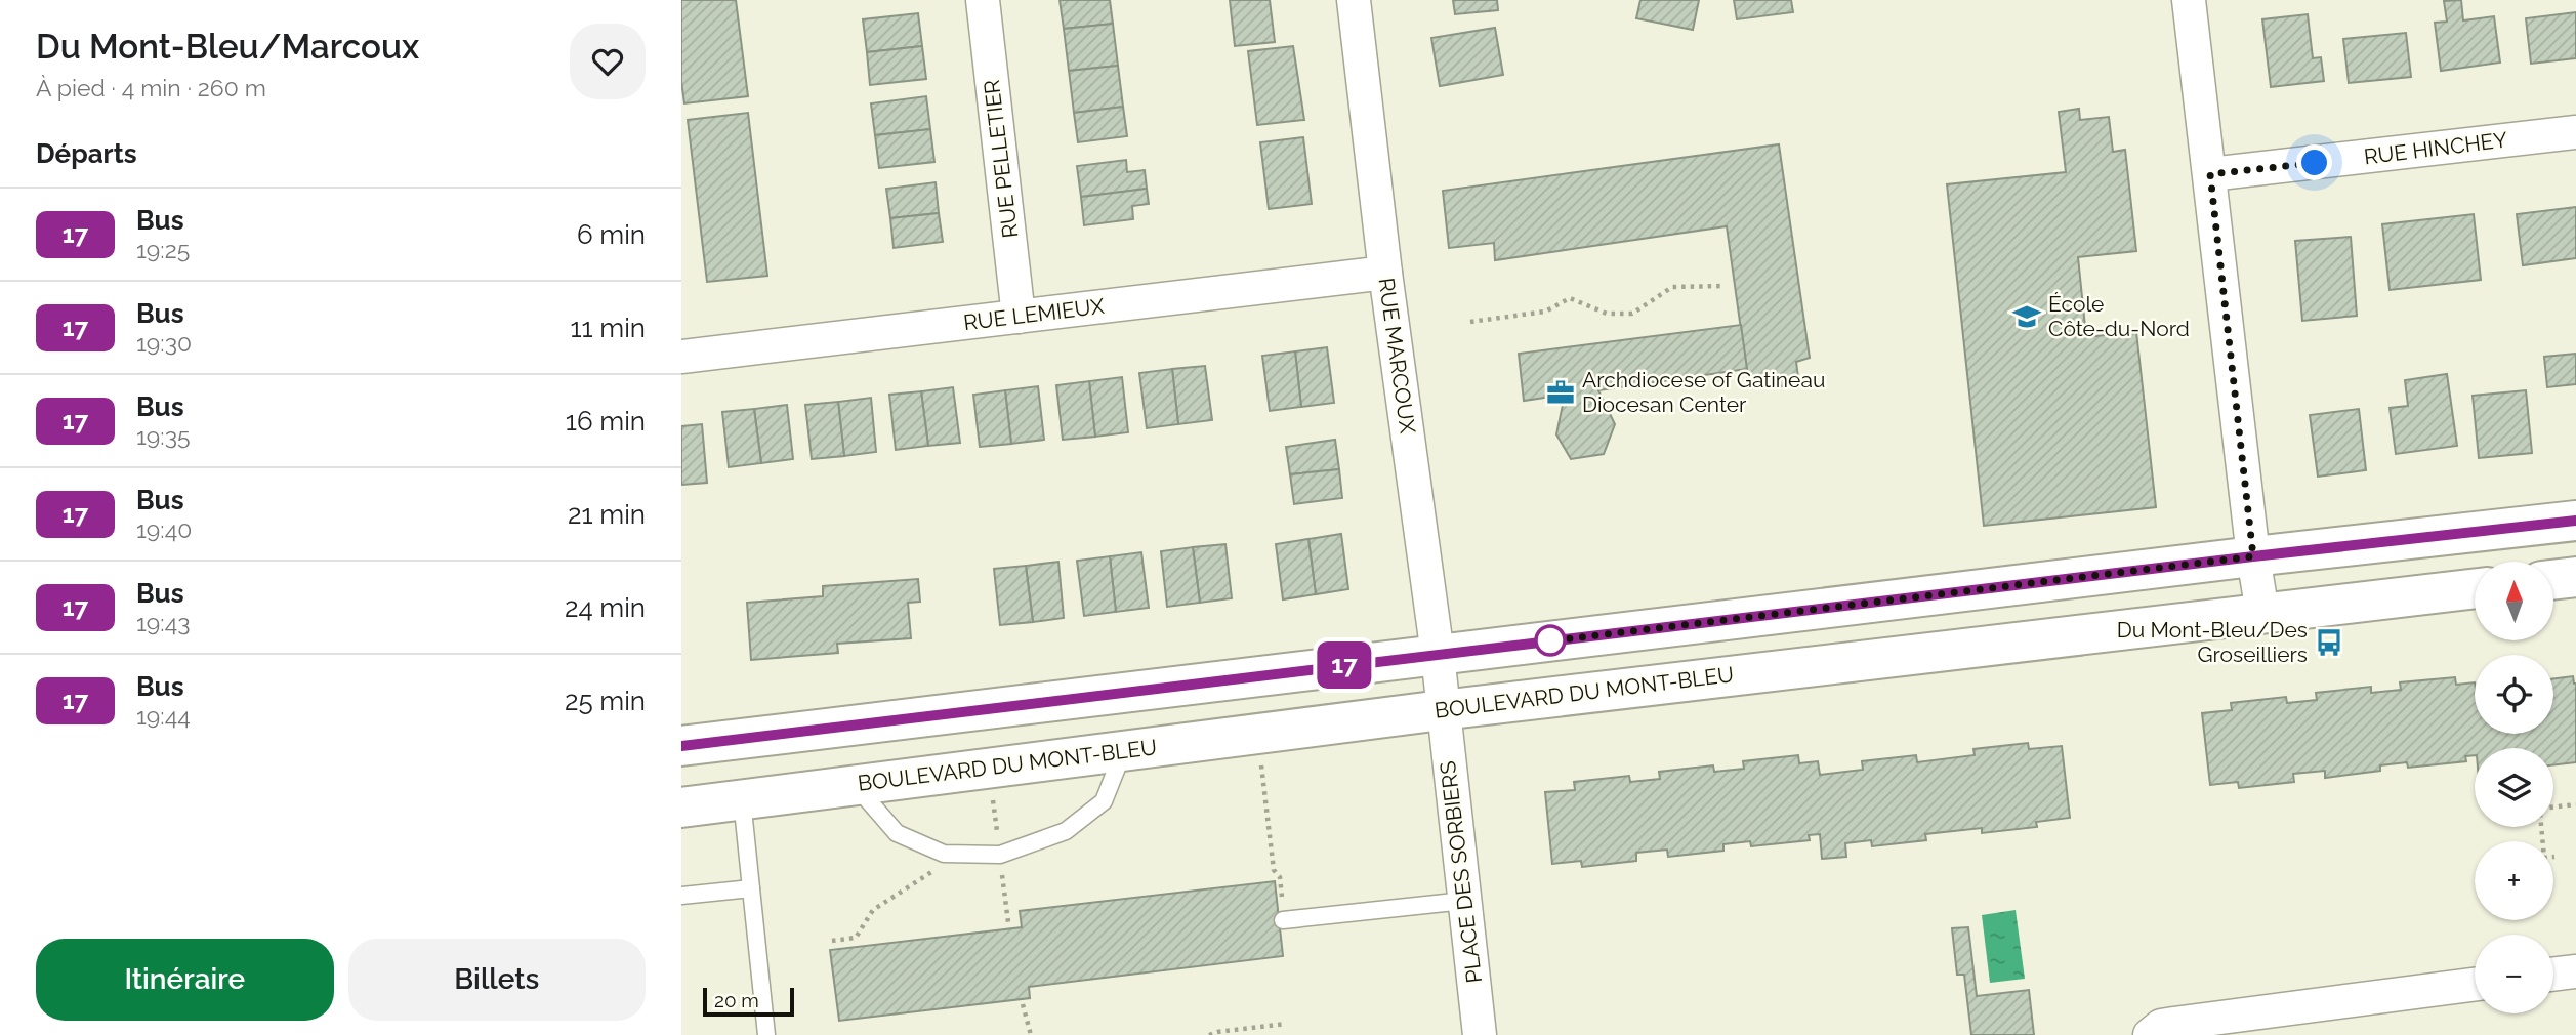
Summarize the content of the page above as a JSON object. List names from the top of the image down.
{
  "streets": {
    "street": [
      "RUE HINCHEY",
      "RUE PELLETIER",
      "RUE LEMIEUX",
      "RUE MARCOUX",
      "BOULEVARD DU MONT-BLEU",
      "PLACE DES SORBIERS"
    ]
  },
  "crossings": [
    ["RUE PELLETIER", "RUE LEMIEUX"],
    ["RUE LEMIEUX", "RUE MARCOUX"],
    ["RUE MARCOUX", "BOULEVARD DU MONT-BLEU"],
    ["RUE MARCOUX", "PLACE DES SORBIERS"],
    ["BOULEVARD DU MONT-BLEU", "PLACE DES SORBIERS"]
  ],
  "places": {
    "school or university": ["École Côte-du-Nord"],
    "office": ["Archdiocese of Gatineau Diocesan Center"],
    "bus stop": ["Du Mont-Bleu/Des Groseilliers"]
  },
  "lines": ["bus line 17"],
  "scale_bar": "20 m",
  "north": "top",
  "page": {
    "heading": [
      ["Du Mont-Bleu/Marcoux", "À pied · 4 min · 260 m"],
      "Départs"
    ],
    "on_map": "17",
    "list": [
      {
        "mark": "17",
        "name": "Bus",
        "note": "19:25",
        "value": "6 min"
      },
      {
        "mark": "17",
        "name": "Bus",
        "note": "19:30",
        "value": "11 min"
      },
      {
        "mark": "17",
        "name": "Bus",
        "note": "19:35",
        "value": "16 min"
      },
      {
        "mark": "17",
        "name": "Bus",
        "note": "19:40",
        "value": "21 min"
      },
      {
        "mark": "17",
        "name": "Bus",
        "note": "19:43",
        "value": "24 min"
      },
      {
        "mark": "17",
        "name": "Bus",
        "note": "19:44",
        "value": "25 min"
      }
    ],
    "map_buttons": ["+", "−"],
    "buttons": ["Itinéraire", "Billets"],
    "scale": "20 m"
  }
}
